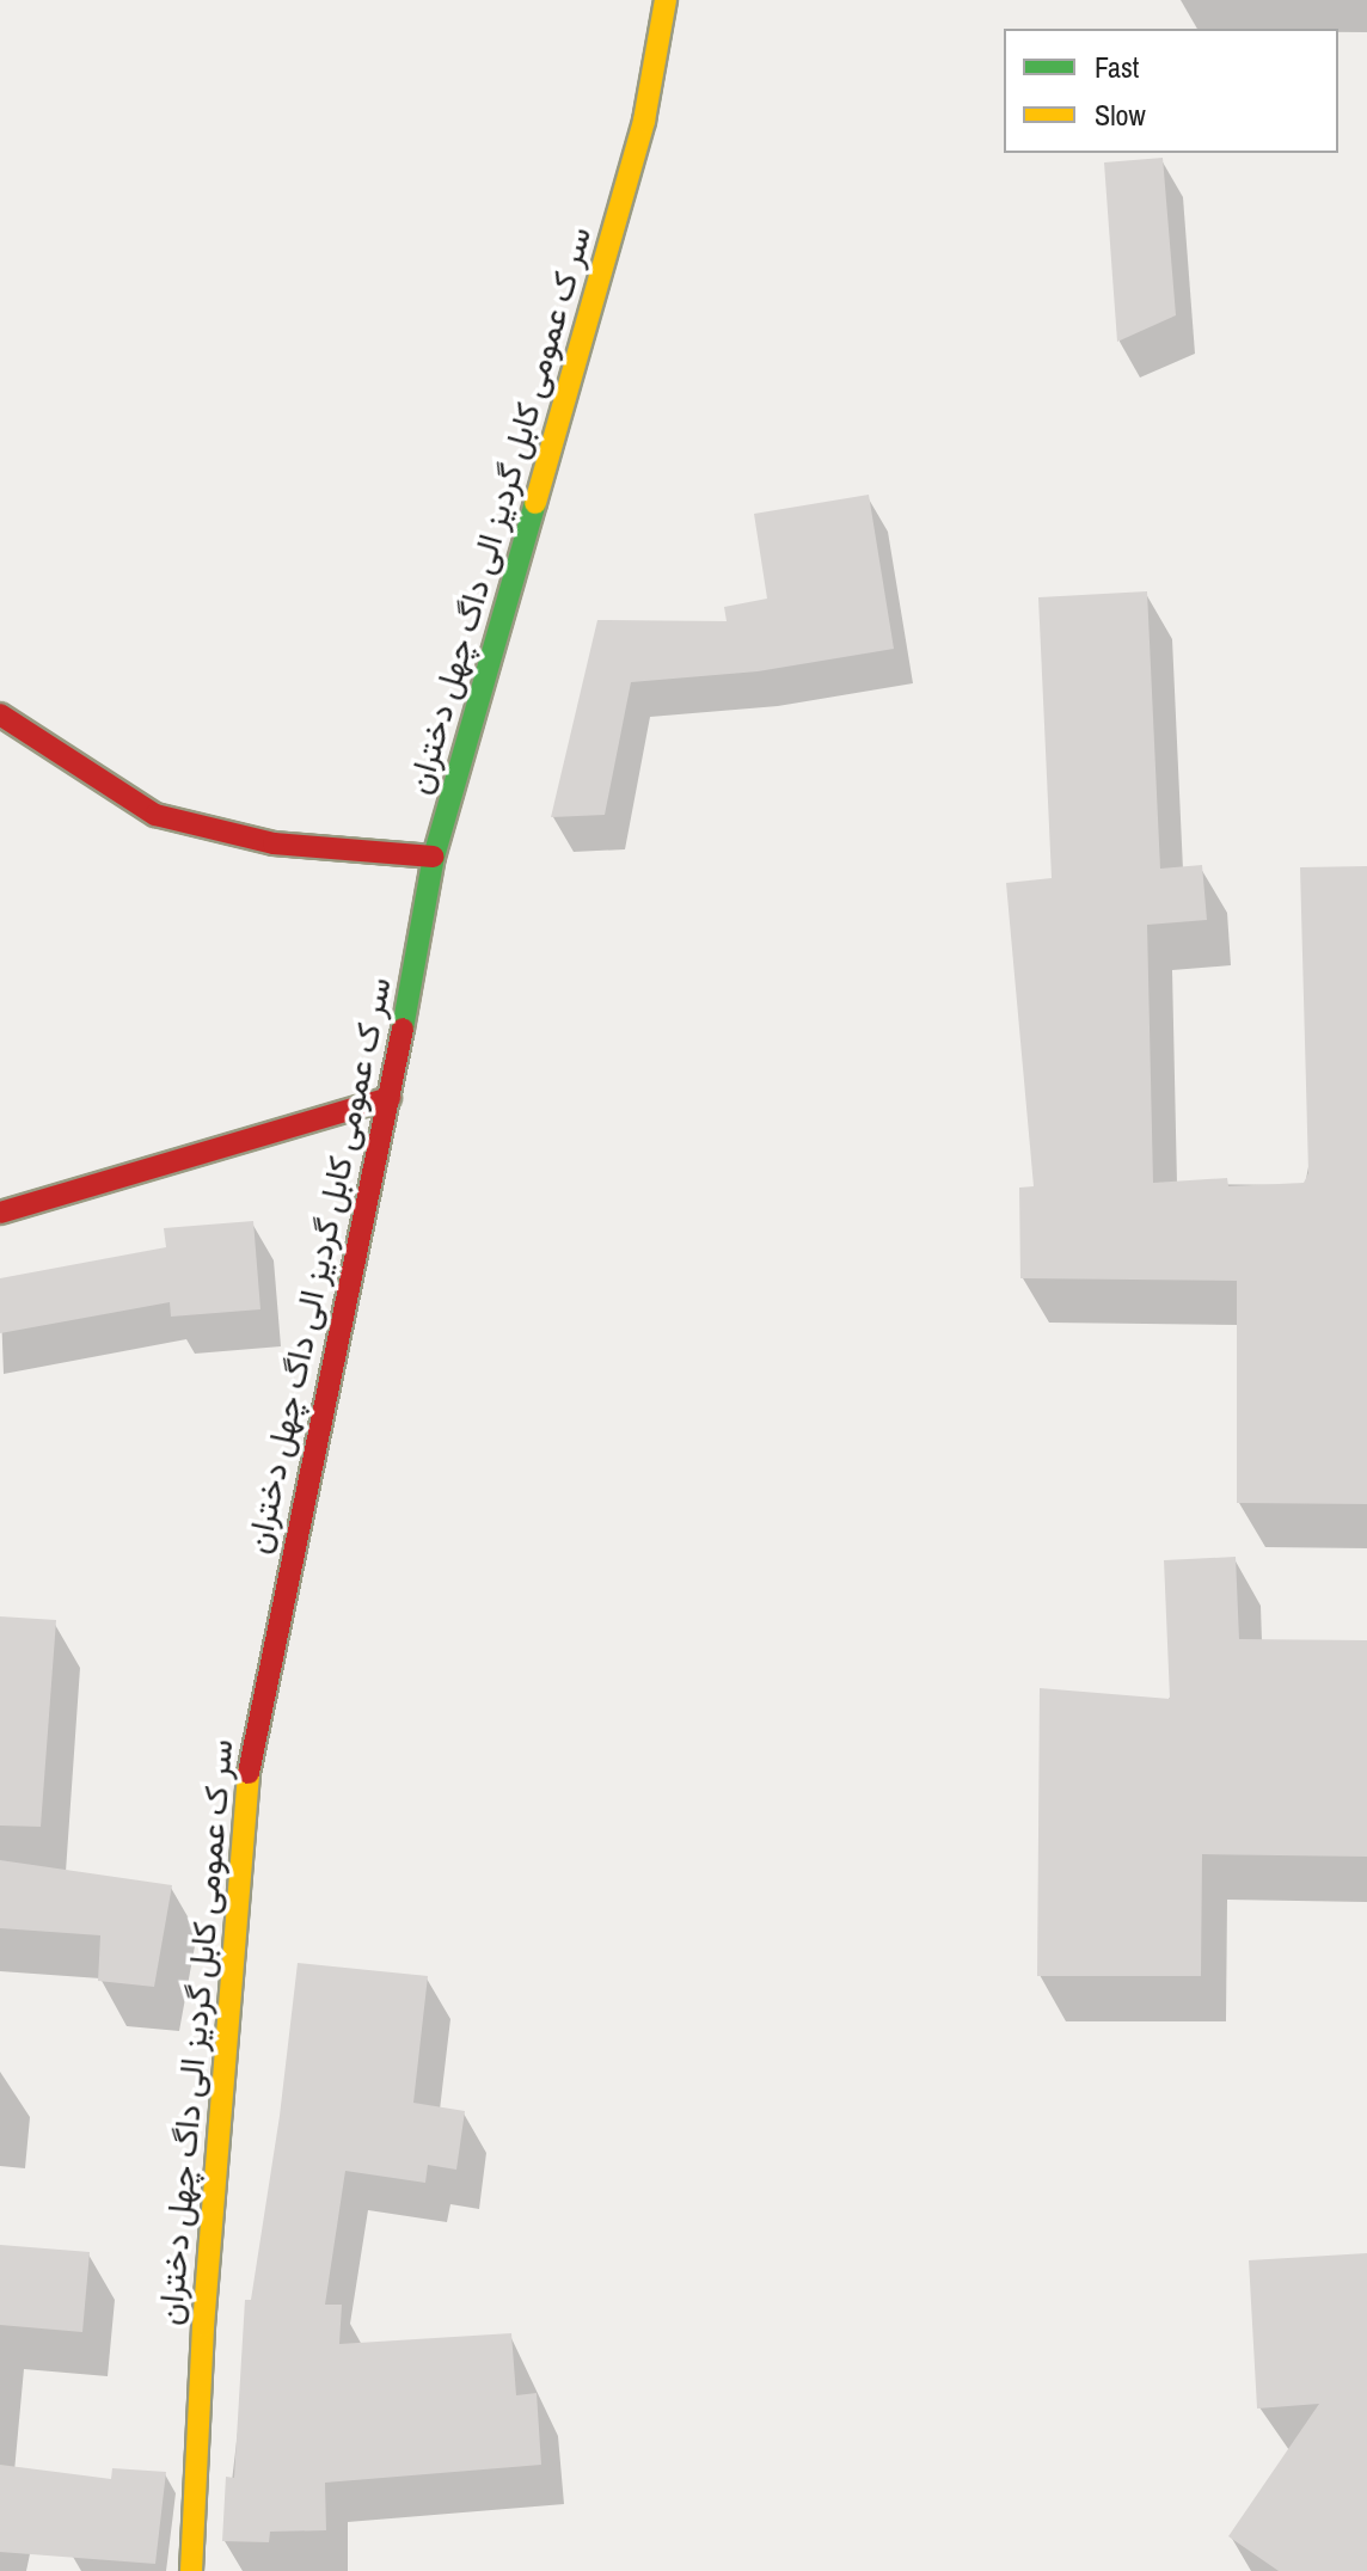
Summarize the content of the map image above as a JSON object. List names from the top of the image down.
{
  "streets": {
    "street": ["سر ک عمومی کابل گردیز الی داگ چهل دختران"]
  },
  "legend": ["Fast", "Slow"]
}
